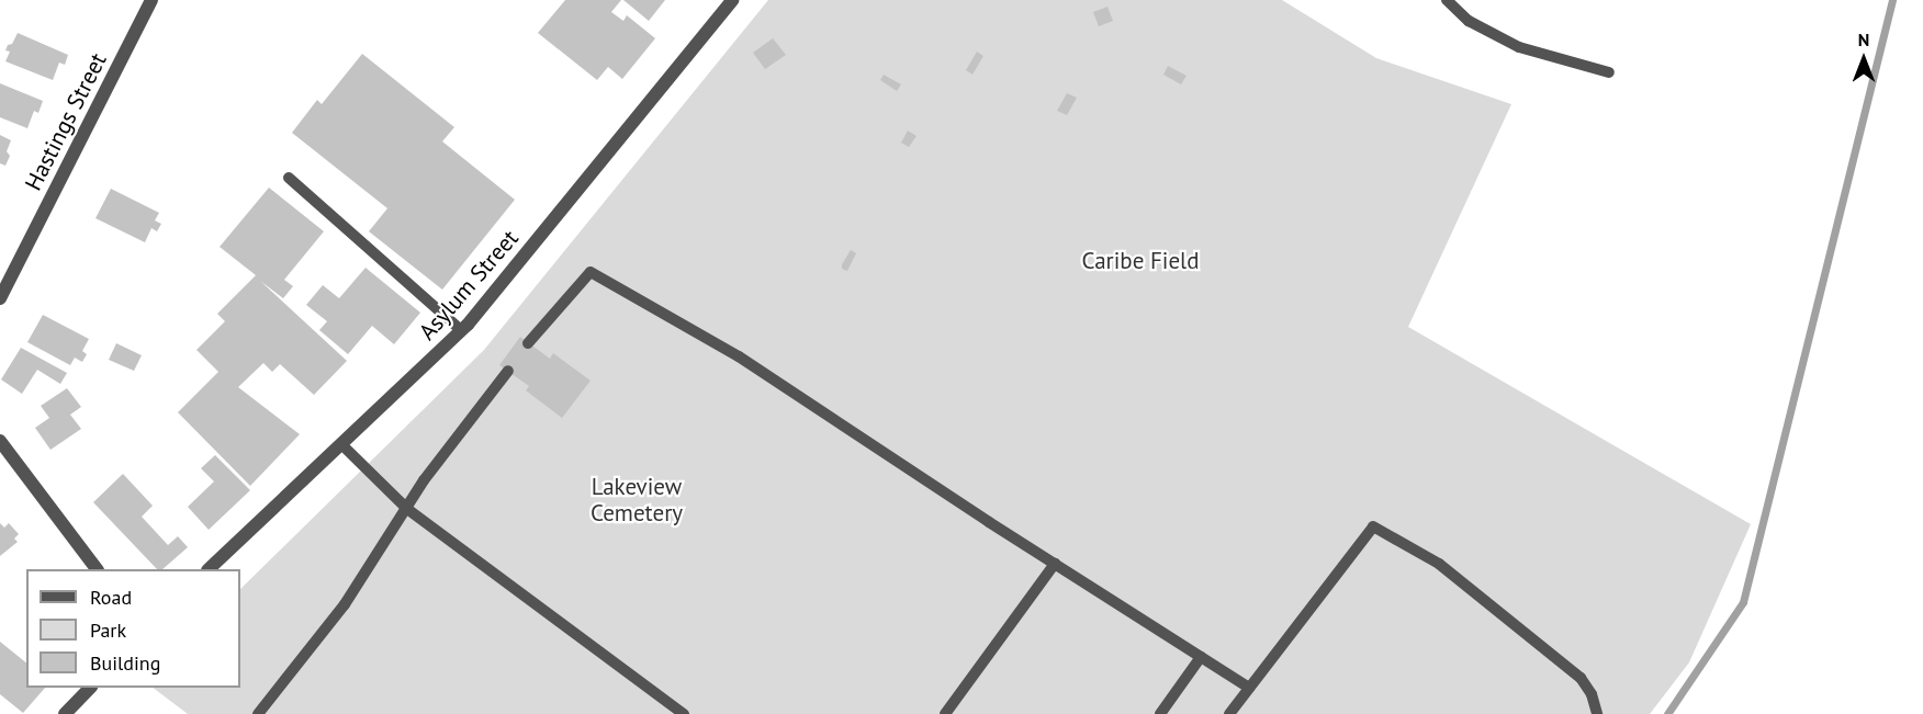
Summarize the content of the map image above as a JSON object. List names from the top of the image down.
{
  "streets": {
    "street": ["Hastings Street", "Asylum Street"]
  },
  "parks": ["Caribe Field", "Lakeview Cemetery"],
  "legend": ["Road", "Park", "Building"],
  "north": "top"
}
